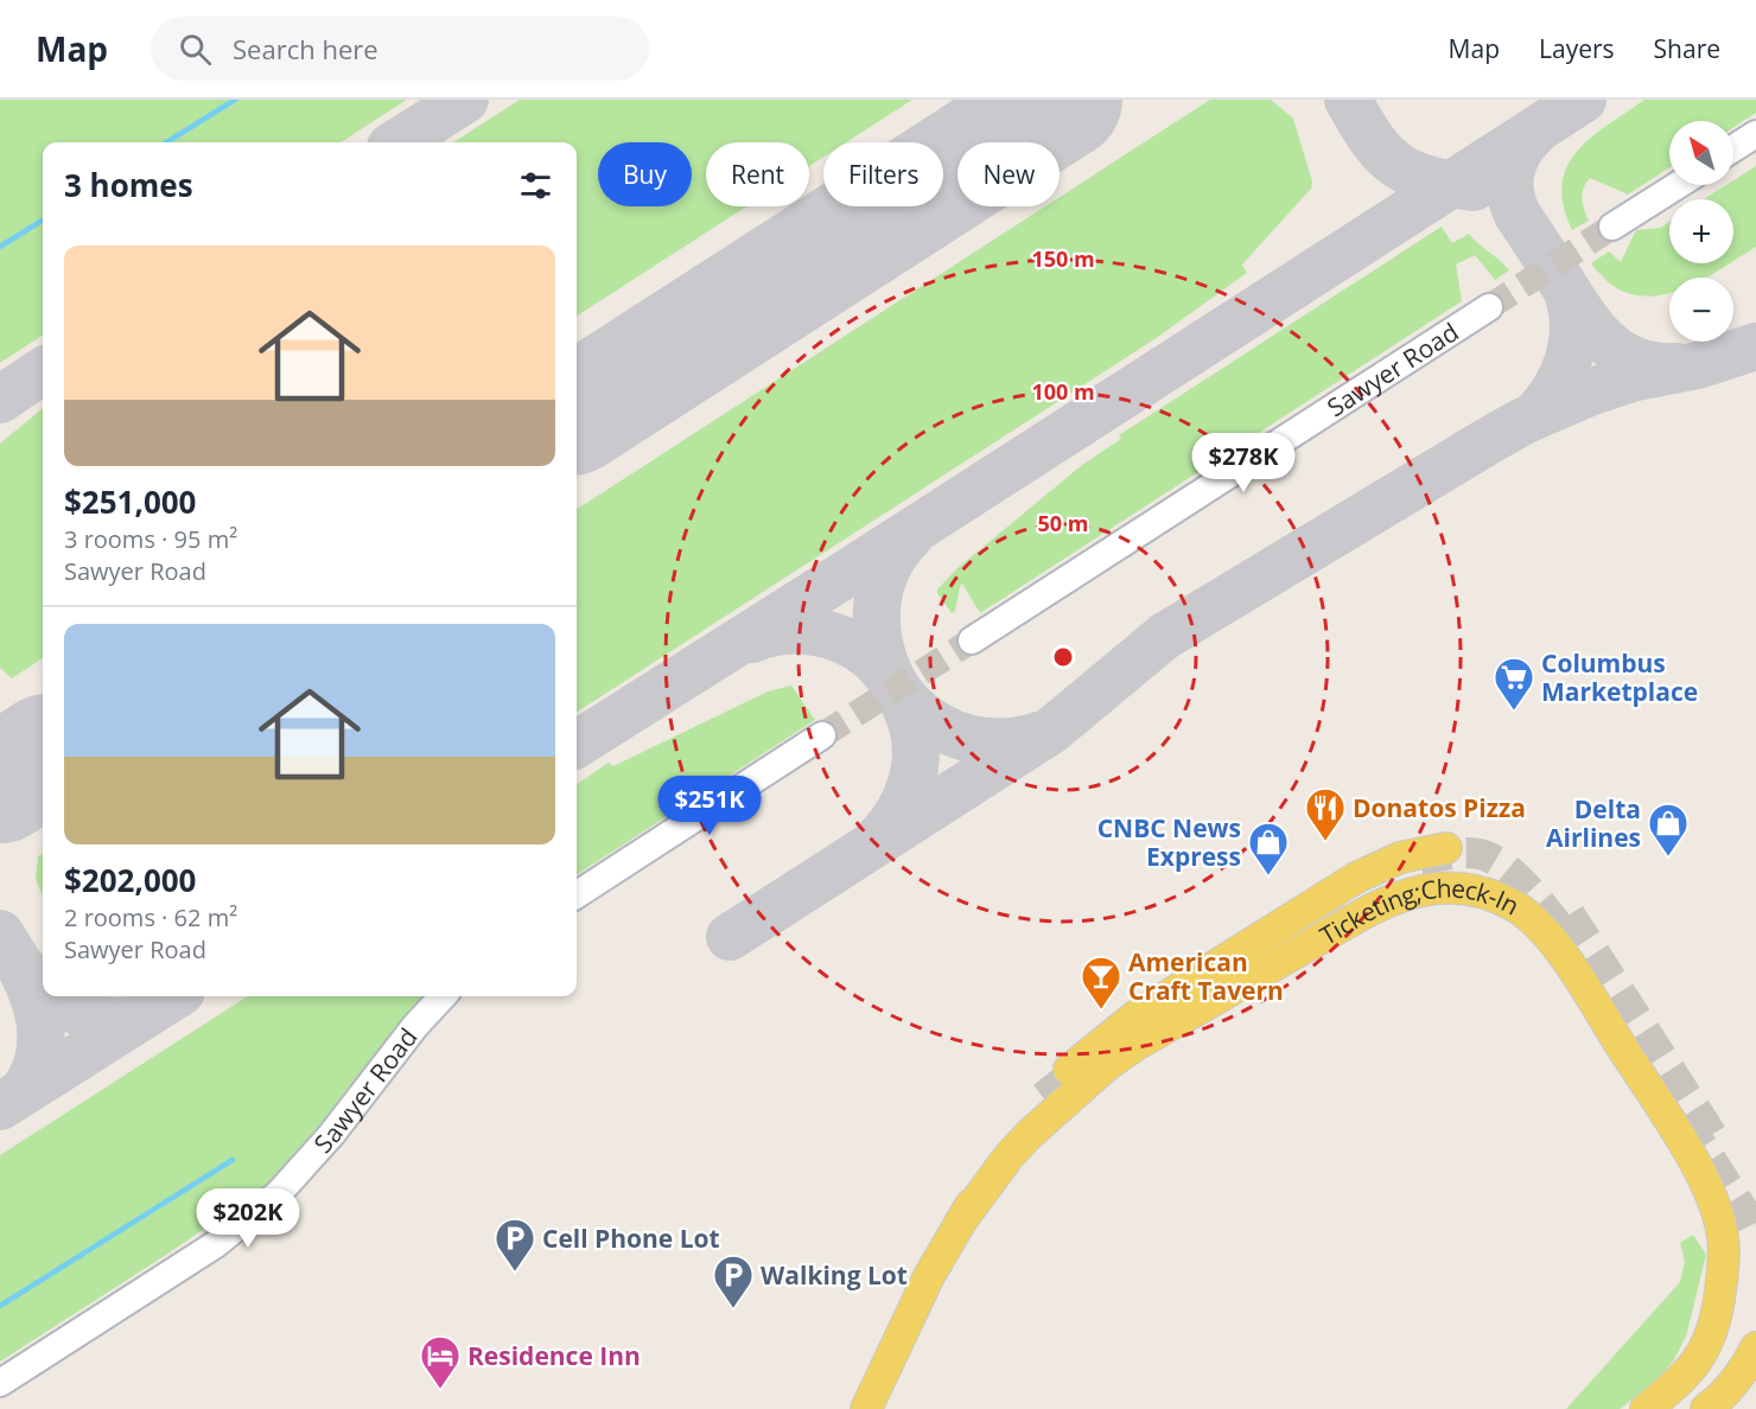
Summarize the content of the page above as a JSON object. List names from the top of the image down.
{
  "streets": {
    "main road": ["Ticketing;Check-In"],
    "street": ["Sawyer Road"]
  },
  "places": {
    "supermarket": ["Columbus Marketplace"],
    "restaurant": ["Donatos Pizza"],
    "shop": ["Delta Airlines", "CNBC News Express"],
    "bar": ["American Craft Tavern"],
    "parking": ["Cell Phone Lot", "Walking Lot"],
    "hotel": ["Residence Inn"]
  },
  "north": "top left",
  "page": {
    "header": "Map",
    "search": "Search here",
    "nav": ["Map", "Layers", "Share"],
    "map_buttons": ["+", "−"],
    "chip": [
      "Buy",
      "Rent",
      "Filters",
      "New"
    ],
    "heading": "3 homes",
    "list": [
      {
        "name": "$251,000",
        "note": "3 rooms · 95 m² · Sawyer Road"
      },
      {
        "name": "$202,000",
        "note": "2 rooms · 62 m² · Sawyer Road"
      }
    ],
    "price": ["$278K", "$251K", "$202K"]
  },
  "rings": ["150 m", "100 m", "50 m"]
}
